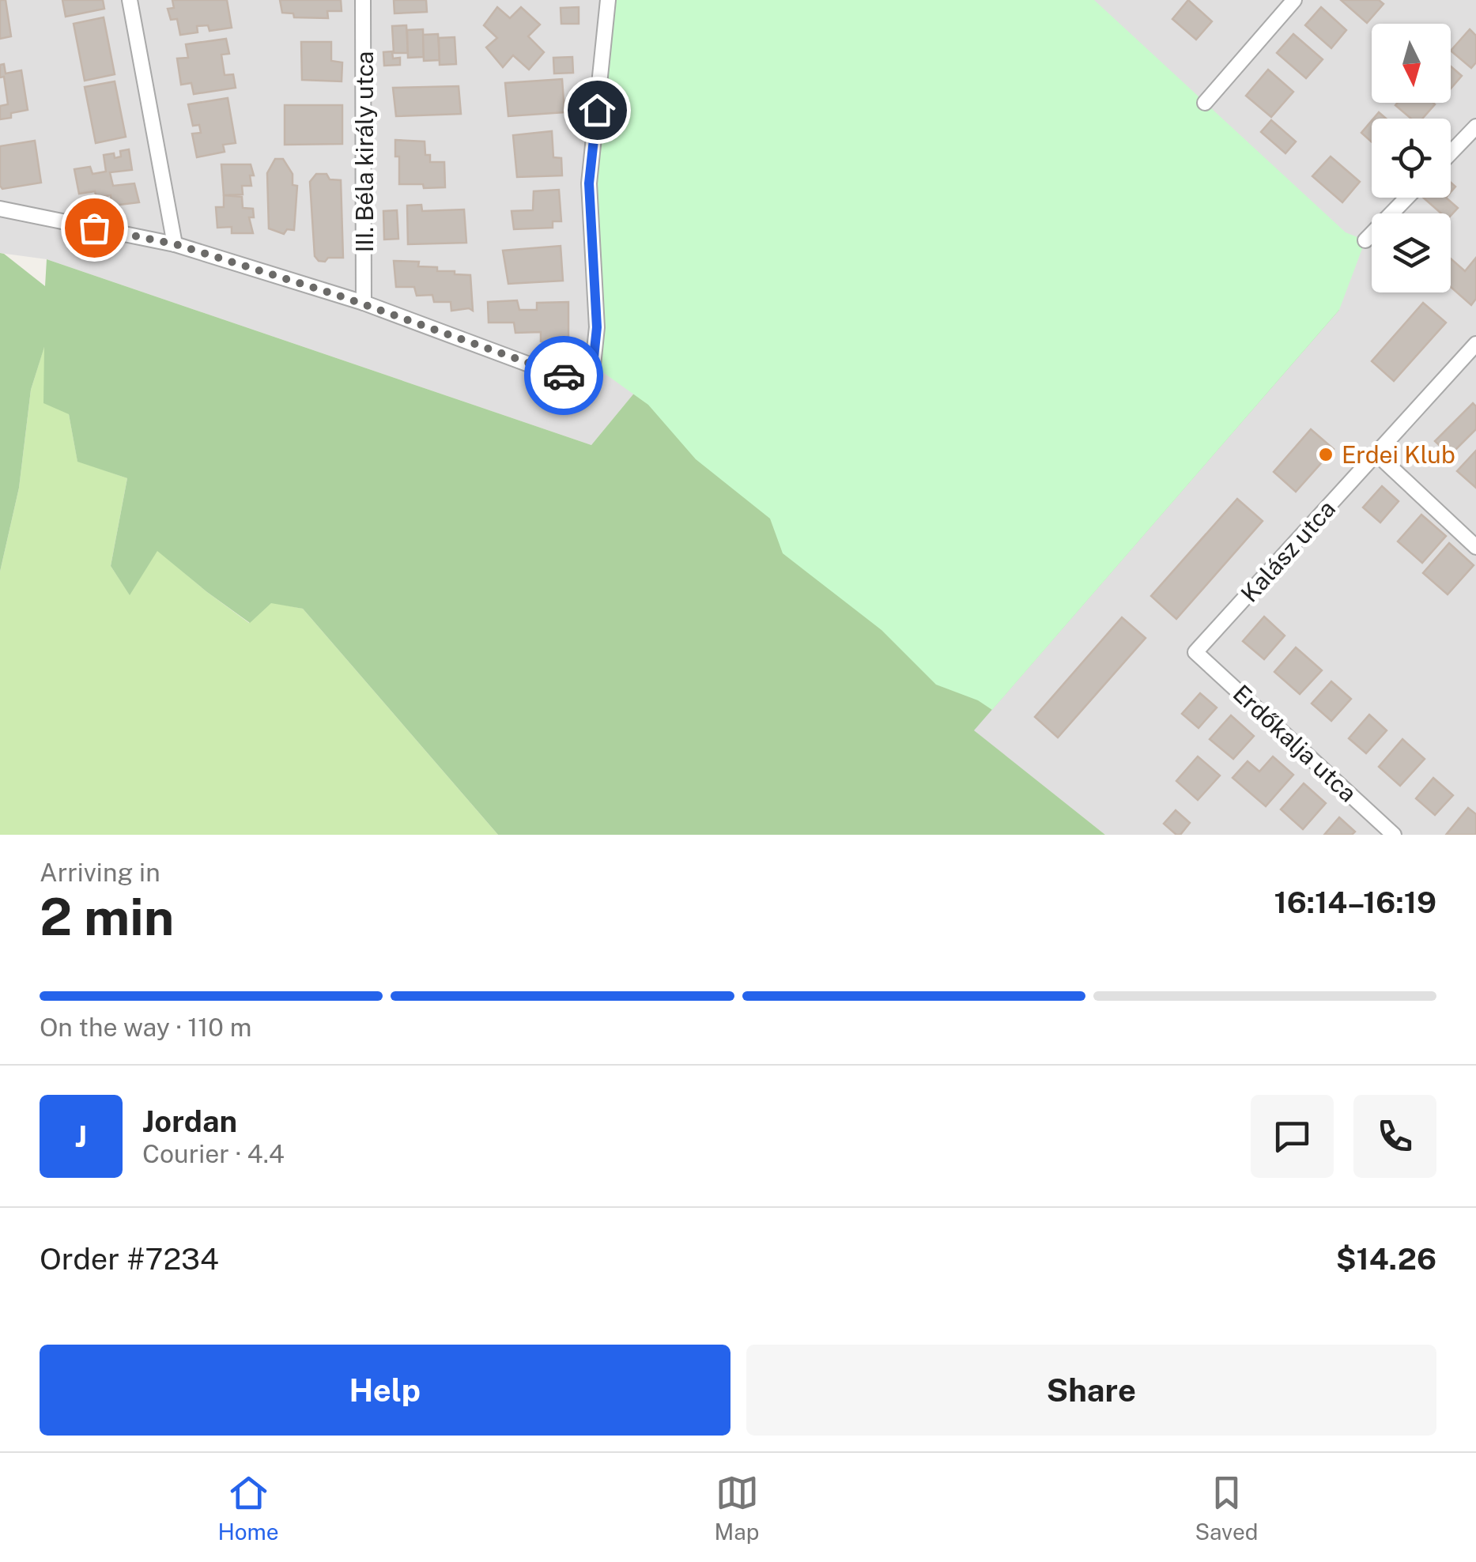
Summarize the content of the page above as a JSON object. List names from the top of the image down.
{
  "streets": {
    "street": ["III. Béla király utca", "Kalász utca", "Erdőkalja utca"]
  },
  "crossings": [
    ["Kalász utca", "Erdőkalja utca"]
  ],
  "places": ["Erdei Klub"],
  "north": "bottom",
  "page": {
    "heading": ["2 min", "Arriving in", "16:14–16:19"],
    "panel": [
      "Jordan",
      "Courier · 4.4",
      "Order #7234",
      "$14.26"
    ],
    "bar": "On the way · 110 m",
    "round": "J",
    "buttons": ["Help", "Share"],
    "tabs": ["Home", "Map", "Saved"]
  }
}
